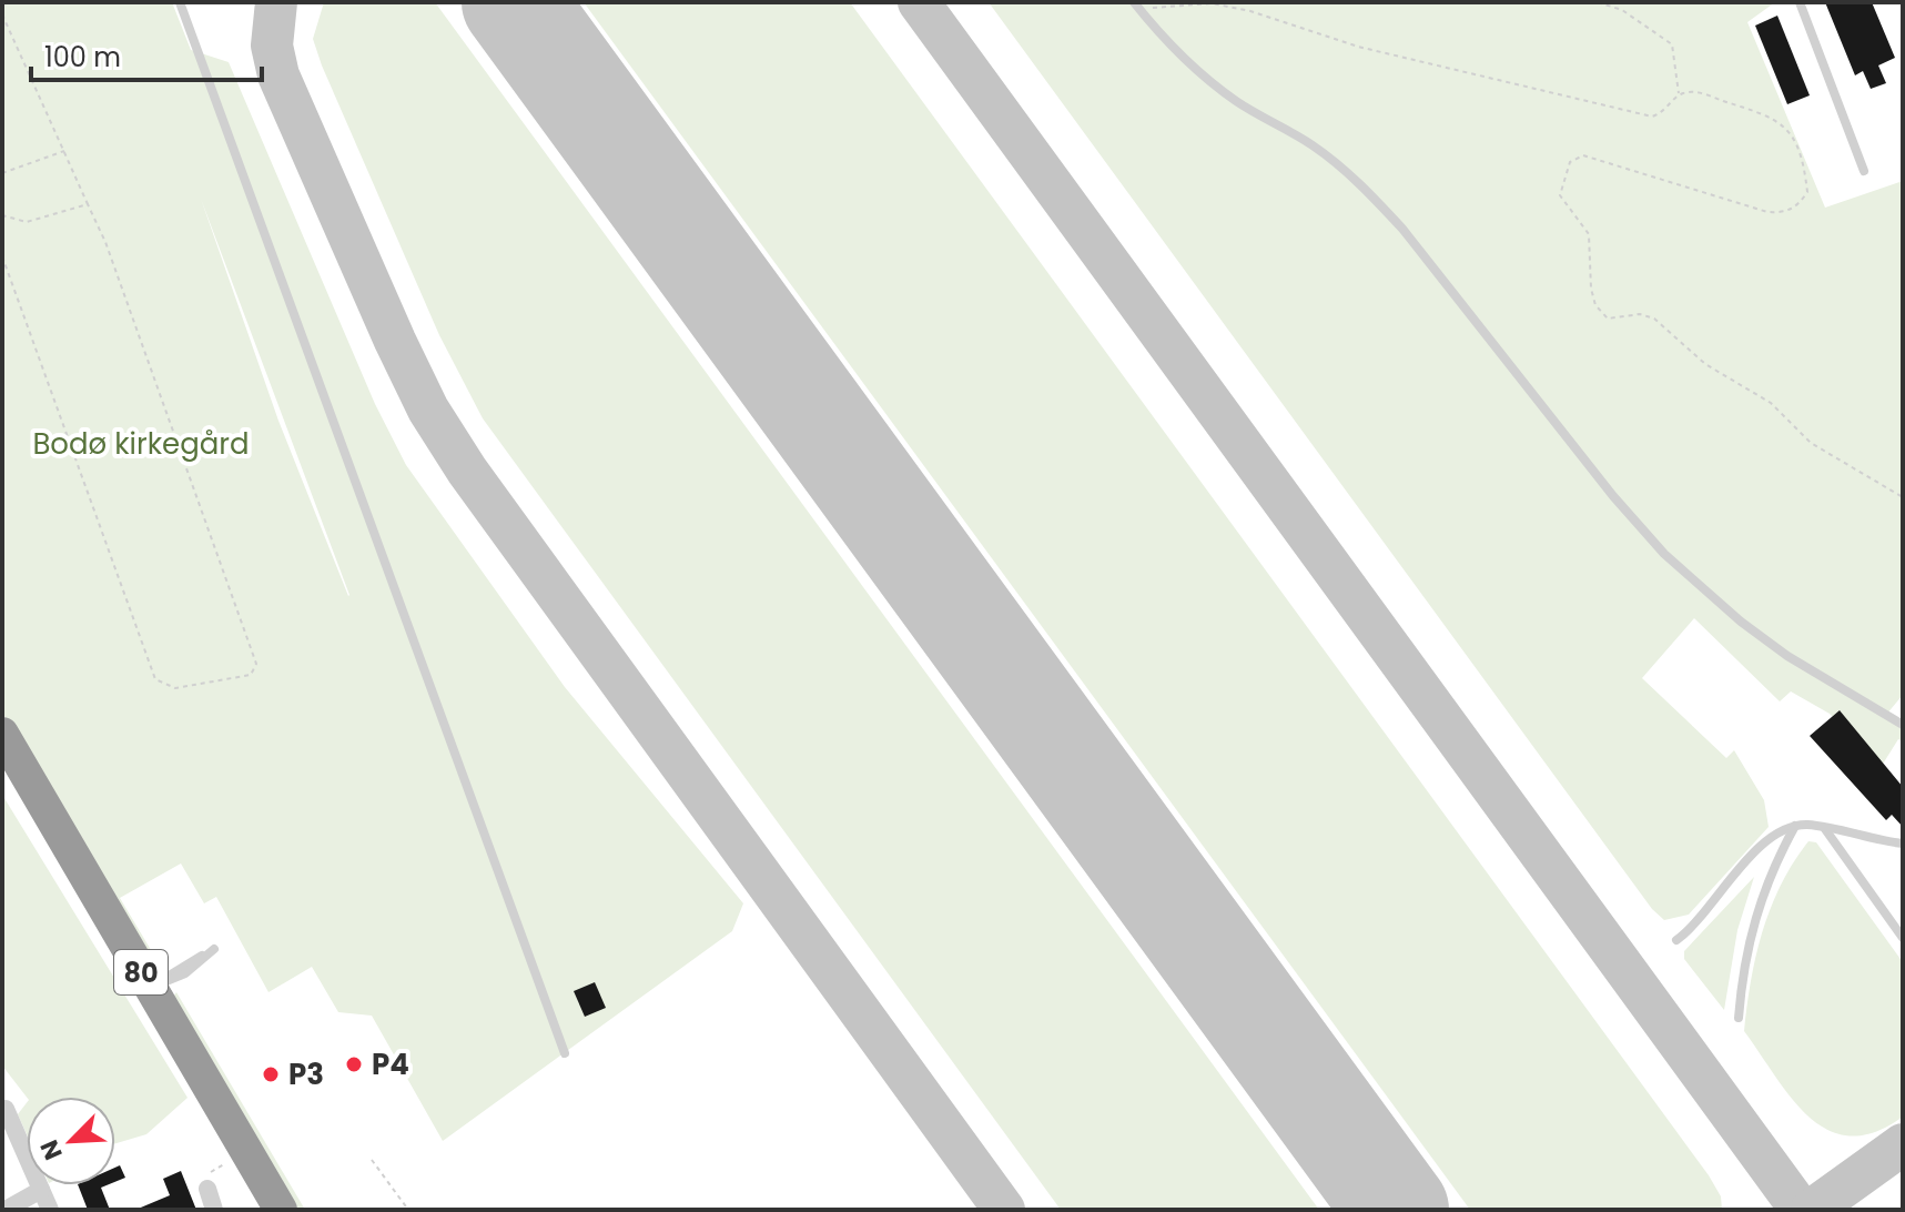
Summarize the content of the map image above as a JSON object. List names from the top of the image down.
{
  "streets": {
    "highway": ["80"]
  },
  "parks": ["Bodø kirkegård"],
  "places": ["P4", "P3"],
  "scale_bar": "100 m",
  "north": "bottom left"
}
